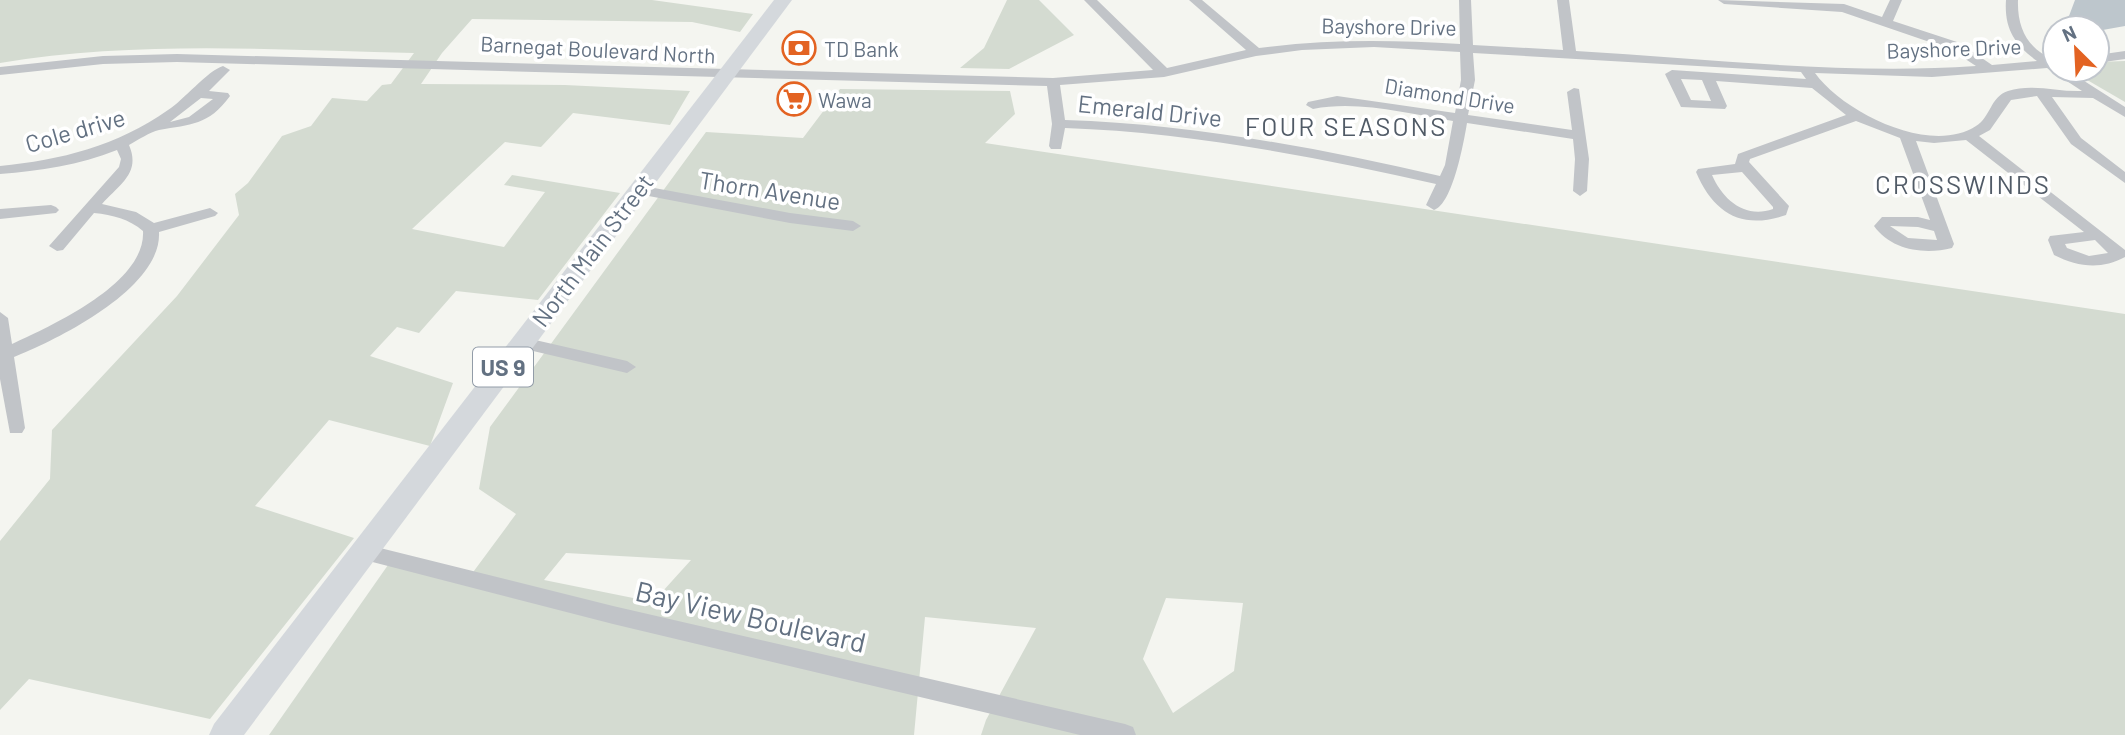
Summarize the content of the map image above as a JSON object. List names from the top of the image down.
{
  "streets": {
    "highway": ["North Main Street", "US 9"],
    "street": [
      "Bayshore Drive",
      "Barnegat Boulevard North",
      "Diamond Drive",
      "Emerald Drive",
      "Cole drive",
      "Thorn Avenue",
      "Bay View Boulevard"
    ]
  },
  "crossings": [
    ["Bayshore Drive", "Barnegat Boulevard North"],
    ["Bayshore Drive", "North Main Street"],
    ["Barnegat Boulevard North", "Cole drive"],
    ["Barnegat Boulevard North", "North Main Street"],
    ["Thorn Avenue", "North Main Street"],
    ["North Main Street", "Bay View Boulevard"]
  ],
  "districts": ["FOUR SEASONS", "CROSSWINDS"],
  "places": {
    "bank": ["TD Bank"],
    "supermarket": ["Wawa"]
  },
  "north": "top left"
}
